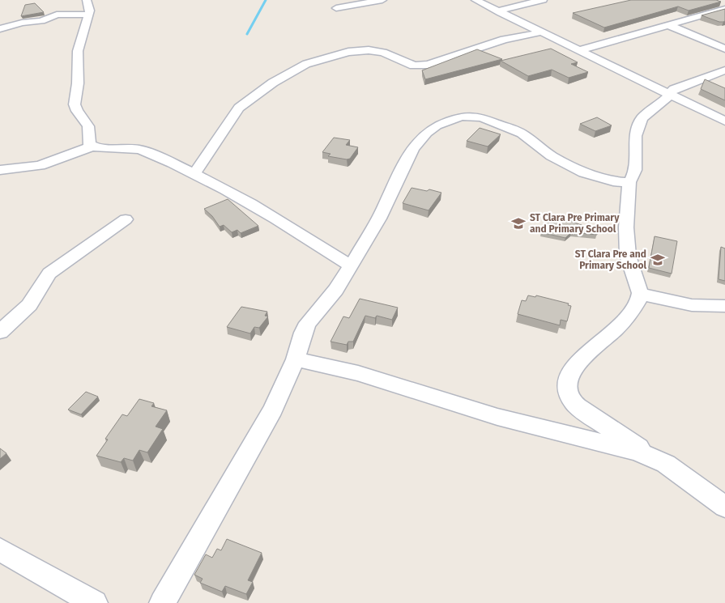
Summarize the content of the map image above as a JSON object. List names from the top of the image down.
{
  "places": {
    "school or university": ["ST Clara Pre Primary and Primary School", "ST Clara Pre and Primary School"]
  }
}
